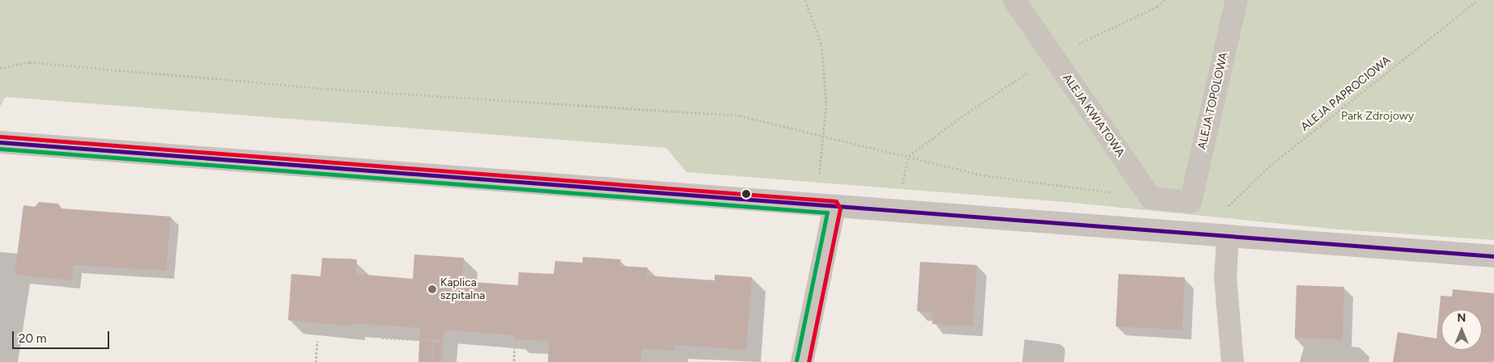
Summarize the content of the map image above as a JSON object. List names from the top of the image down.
{
  "streets": {
    "street": ["ALEJA TOPOLOWA", "ALEJA KWIATOWA"],
    "path": ["ALEJA PAPROCIOWA"]
  },
  "crossings": [
    ["ALEJA TOPOLOWA", "ALEJA KWIATOWA"]
  ],
  "parks": ["Park Zdrojowy"],
  "places": ["Kaplica szpitalna"],
  "scale_bar": "20 m",
  "north": "top"
}
